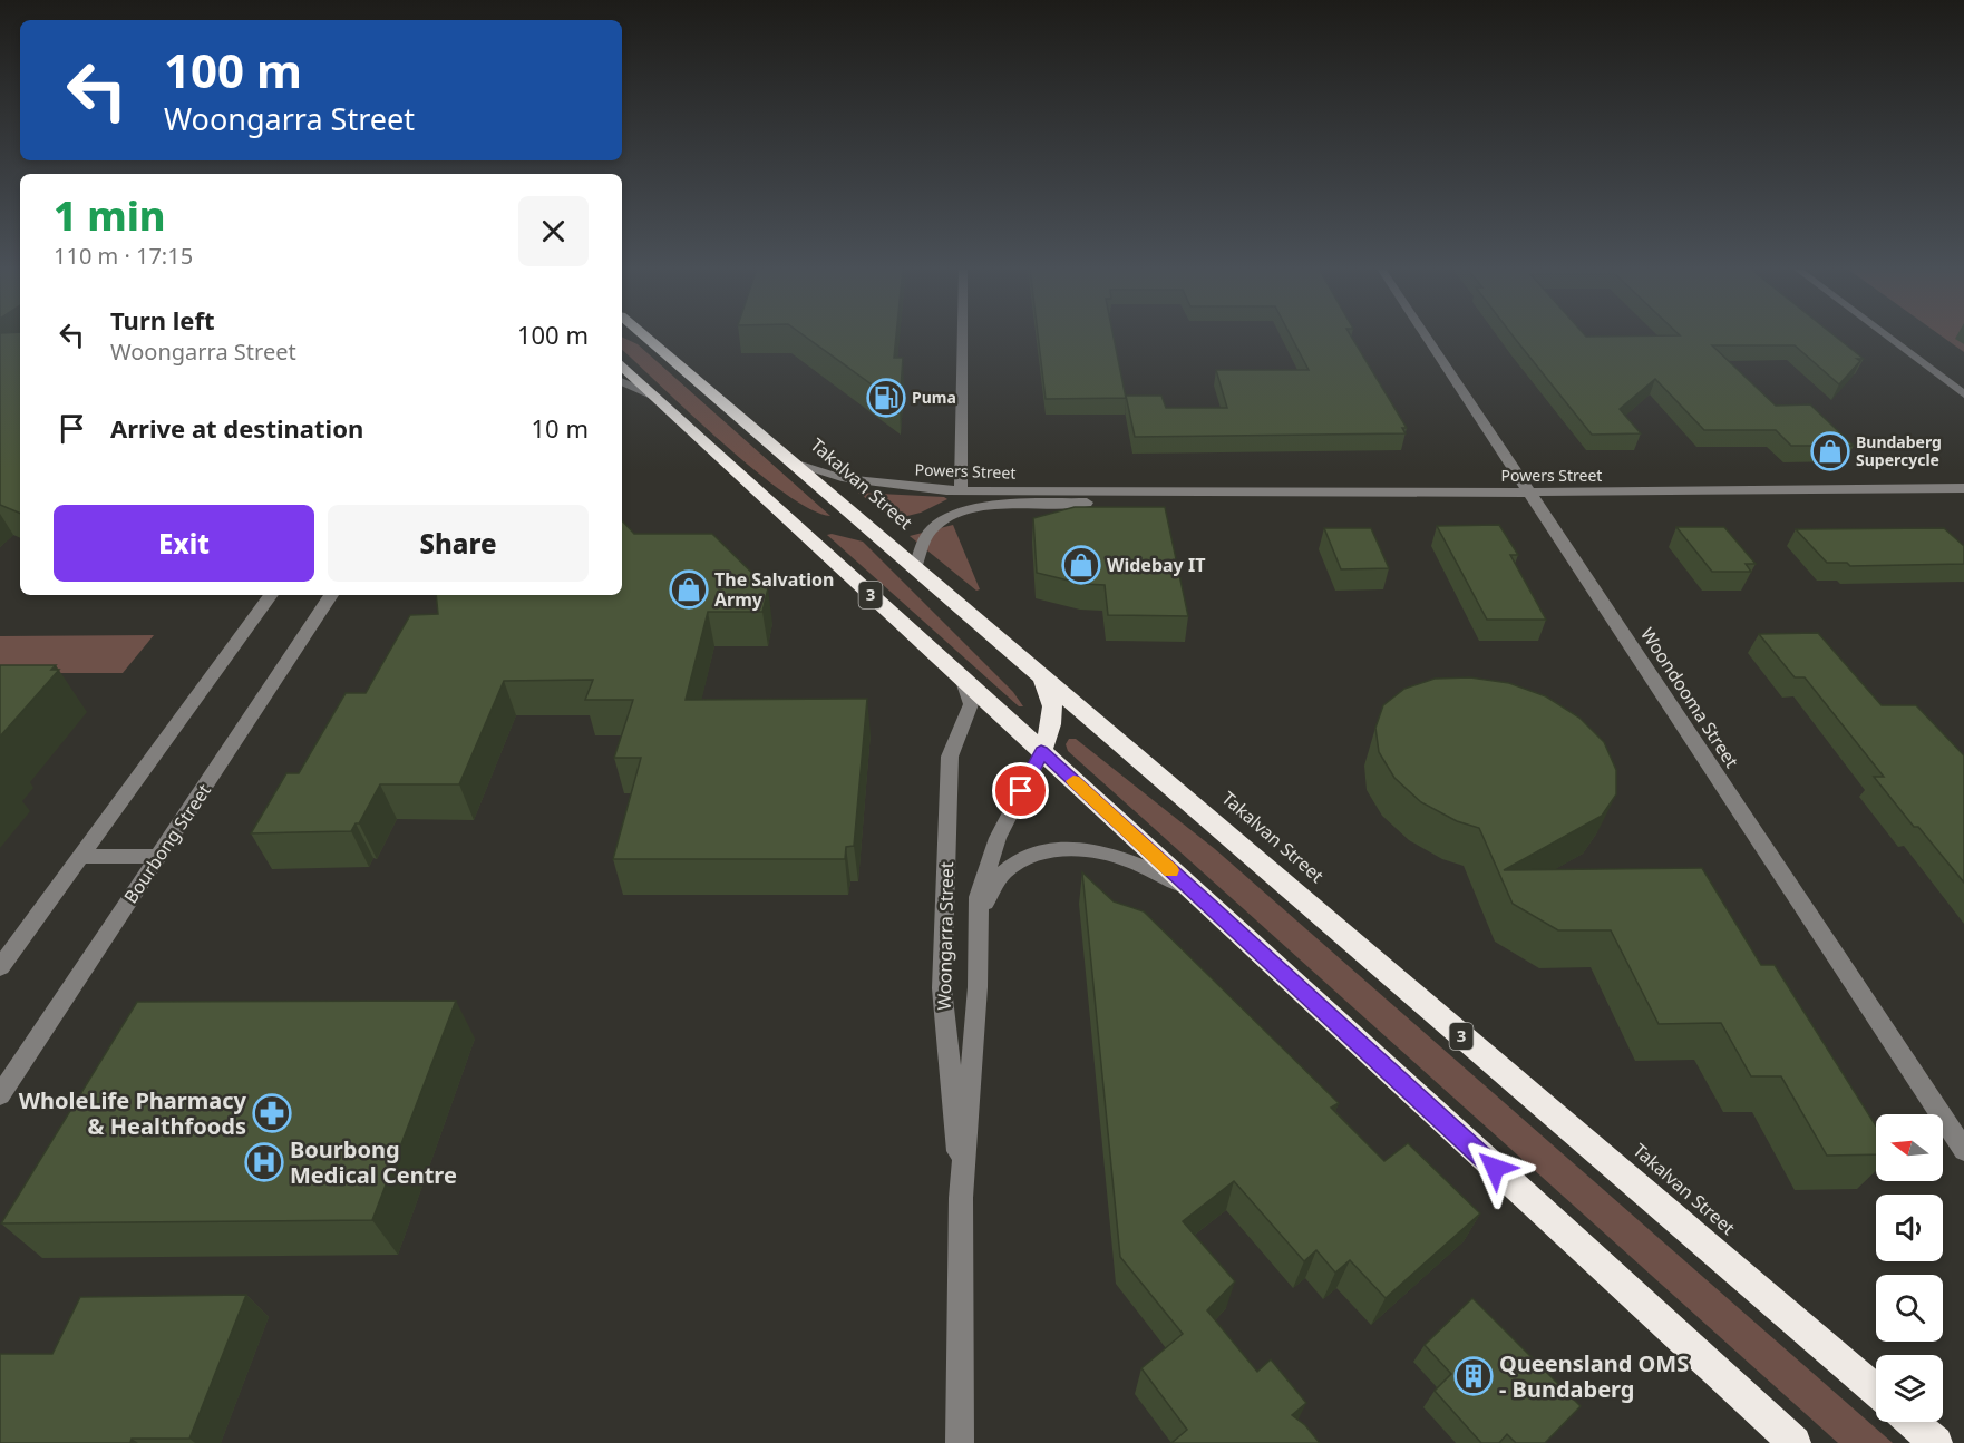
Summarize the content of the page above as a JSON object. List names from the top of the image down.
{
  "streets": {
    "highway": ["Takalvan Street", "3"],
    "street": [
      "Powers Street",
      "Woondooma Street",
      "Bourbong Street",
      "Woongarra Street"
    ]
  },
  "crossings": [
    ["Powers Street", "Takalvan Street"],
    ["Powers Street", "Woondooma Street"],
    ["3", "Woongarra Street"]
  ],
  "places": {
    "fuel station": ["Puma"],
    "shop": ["Bundaberg Supercycle", "Widebay IT", "The Salvation Army"],
    "pharmacy": ["WholeLife Pharmacy & Healthfoods"],
    "hospital": ["Bourbong Medical Centre"],
    "building": ["Queensland OMS - Bundaberg"]
  },
  "north": "left",
  "page": {
    "turn": ["100 m", "Woongarra Street"],
    "heading": ["1 min", "110 m · 17:15"],
    "list": [
      {
        "name": "Turn left",
        "note": "Woongarra Street",
        "value": "100 m"
      },
      {
        "name": "Arrive at destination",
        "value": "10 m"
      }
    ],
    "buttons": ["Exit", "Share"]
  }
}
